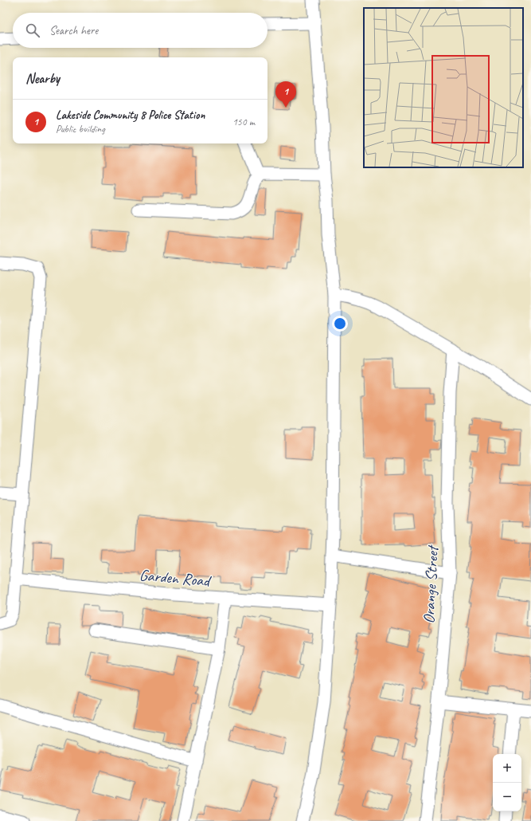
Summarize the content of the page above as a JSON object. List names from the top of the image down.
{
  "streets": {
    "street": ["Garden Road", "Orange Street"]
  },
  "page": {
    "search": "Search here",
    "heading": "Nearby",
    "pins": "1",
    "list": [
      {
        "mark": "1",
        "name": "Lakeside Community 8 Police Station",
        "note": "Public building",
        "value": "150 m"
      }
    ],
    "map_buttons": ["+", "−"]
  }
}
